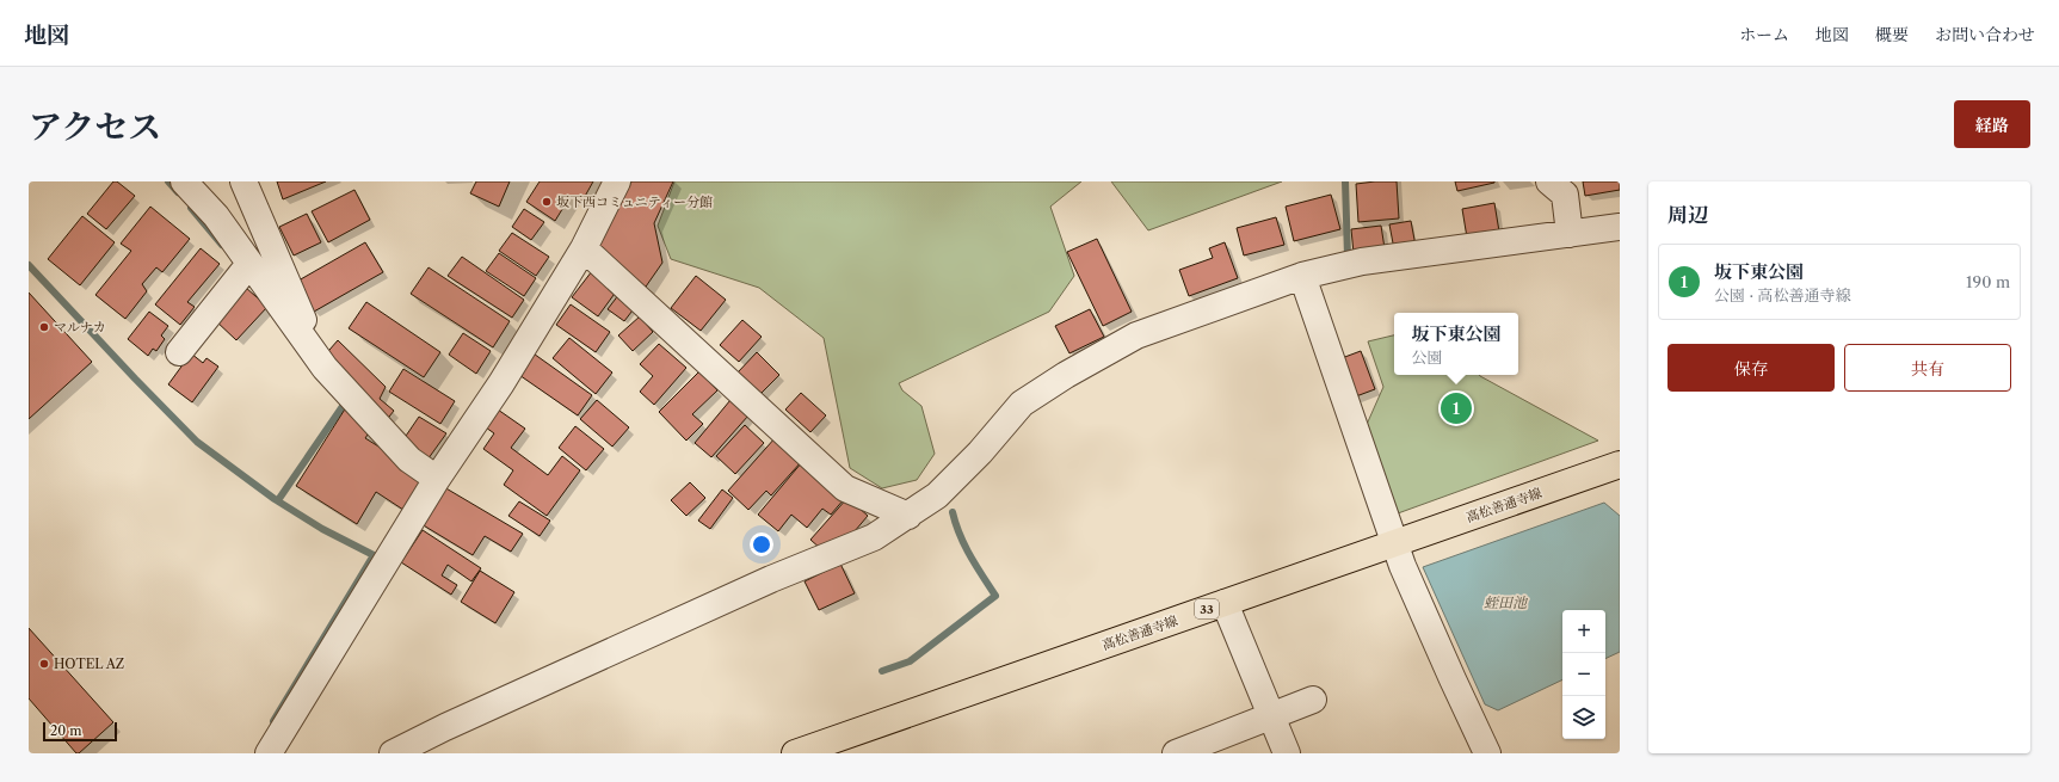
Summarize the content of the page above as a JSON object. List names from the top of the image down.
{
  "streets": {
    "main road": ["高松善通寺線", "33"]
  },
  "water": ["蛭田池"],
  "places": ["坂下西コミュニティー分館", "マルナカ", "HOTEL AZ"],
  "scale_bar": "20 m",
  "page": {
    "header": "地図",
    "nav": [
      "ホーム",
      "地図",
      "概要",
      "お問い合わせ"
    ],
    "title": "アクセス",
    "buttons": [
      "経路",
      ["保存", "共有"]
    ],
    "heading": "周辺",
    "list": [
      {
        "mark": "1",
        "name": "坂下東公園",
        "note": "公園 · 高松善通寺線",
        "value": "190 m"
      }
    ],
    "popup": ["坂下東公園", "公園"],
    "pins": "1",
    "map_buttons": ["+", "−"],
    "scale": "20 m"
  }
}
